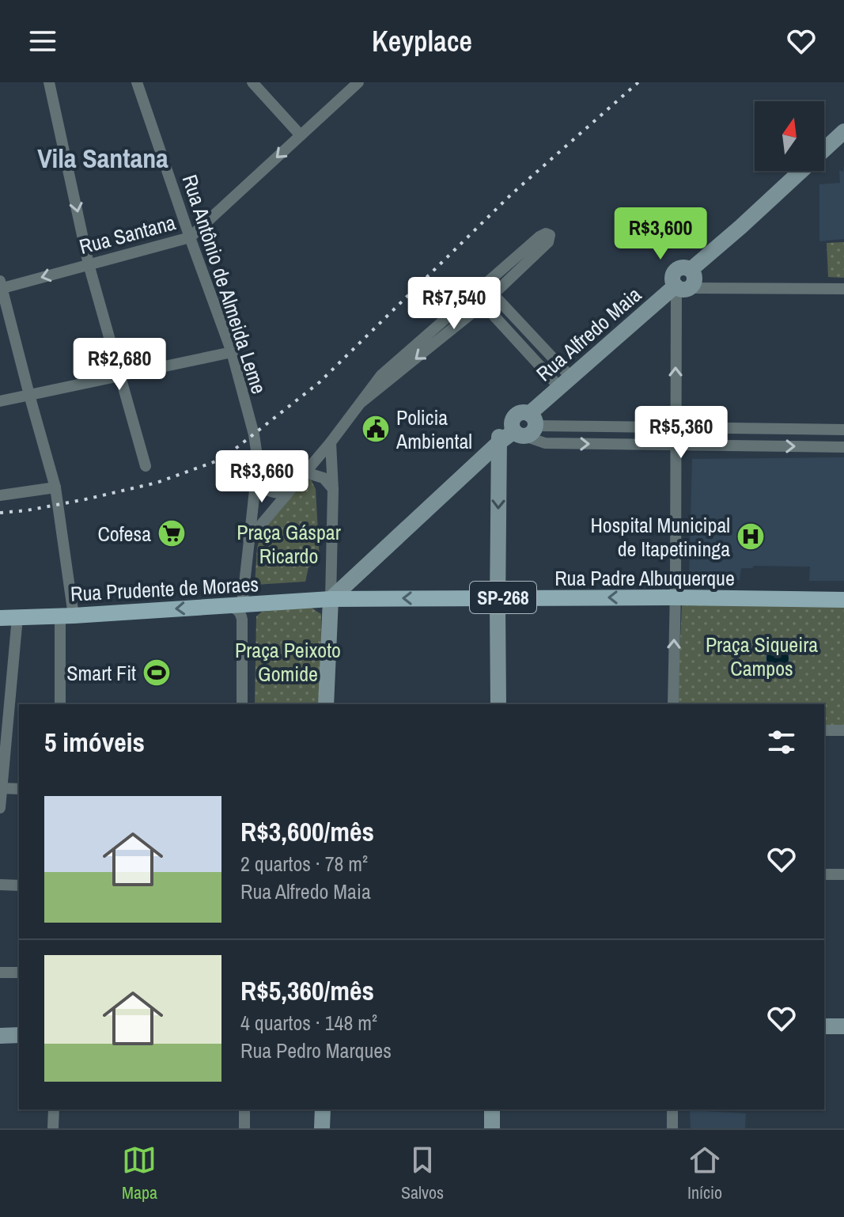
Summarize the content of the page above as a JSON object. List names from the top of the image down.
{
  "streets": {
    "main road": [
      "Rua Alfredo Maia",
      "Rua Padre Albuquerque",
      "Rua Prudente de Moraes",
      "SP-268"
    ],
    "street": ["Rua Santana", "Rua Antônio de Almeida Leme"]
  },
  "crossings": [
    ["Rua Santana", "Rua Antônio de Almeida Leme"],
    ["Rua Antônio de Almeida Leme", "Rua Prudente de Moraes"],
    ["Rua Alfredo Maia", "Rua Padre Albuquerque"],
    ["Rua Alfredo Maia", "Rua Prudente de Moraes"],
    ["Rua Padre Albuquerque", "Rua Prudente de Moraes"]
  ],
  "one_way": ["Rua Santana", "Rua Padre Albuquerque", "Rua Prudente de Moraes"],
  "districts": ["Vila Santana"],
  "parks": ["Praça Gáspar Ricardo", "Praça Siqueira Campos", "Praça Peixoto Gomide"],
  "places": {
    "public building": ["Policia Ambiental"],
    "supermarket": ["Cofesa"],
    "hospital": ["Hospital Municipal de Itapetininga"],
    "sports": ["Smart Fit"]
  },
  "north": "top",
  "page": {
    "header": "Keyplace",
    "price": [
      "R$3,600",
      "R$7,540",
      "R$2,680",
      "R$5,360",
      "R$3,660"
    ],
    "heading": "5 imóveis",
    "list": [
      {
        "name": "R$3,600/mês",
        "note": "2 quartos · 78 m² · Rua Alfredo Maia"
      },
      {
        "name": "R$5,360/mês",
        "note": "4 quartos · 148 m² · Rua Pedro Marques"
      }
    ],
    "tabs": ["Mapa", "Salvos", "Início"]
  }
}
